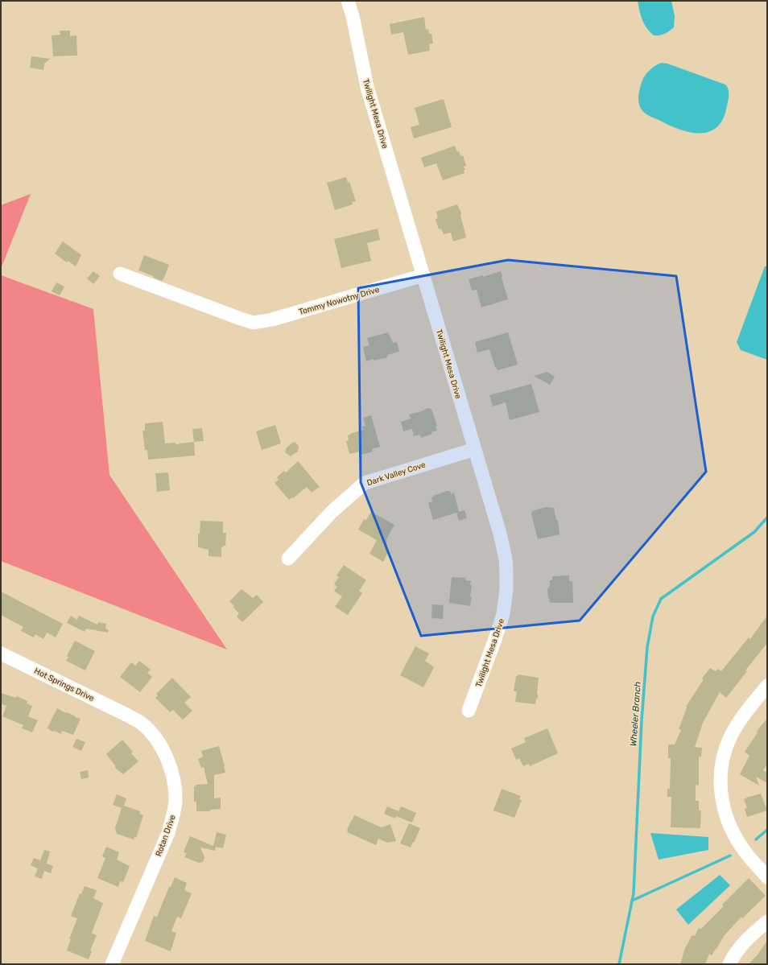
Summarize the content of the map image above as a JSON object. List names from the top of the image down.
{
  "streets": {
    "street": [
      "Twilight Mesa Drive",
      "Tommy Nowotny Drive",
      "Dark Valley Cove",
      "Hot Springs Drive",
      "Rotan Drive"
    ]
  },
  "crossings": [
    ["Twilight Mesa Drive", "Tommy Nowotny Drive"],
    ["Twilight Mesa Drive", "Dark Valley Cove"],
    ["Hot Springs Drive", "Rotan Drive"]
  ],
  "water": ["Wheeler Branch"]
}
